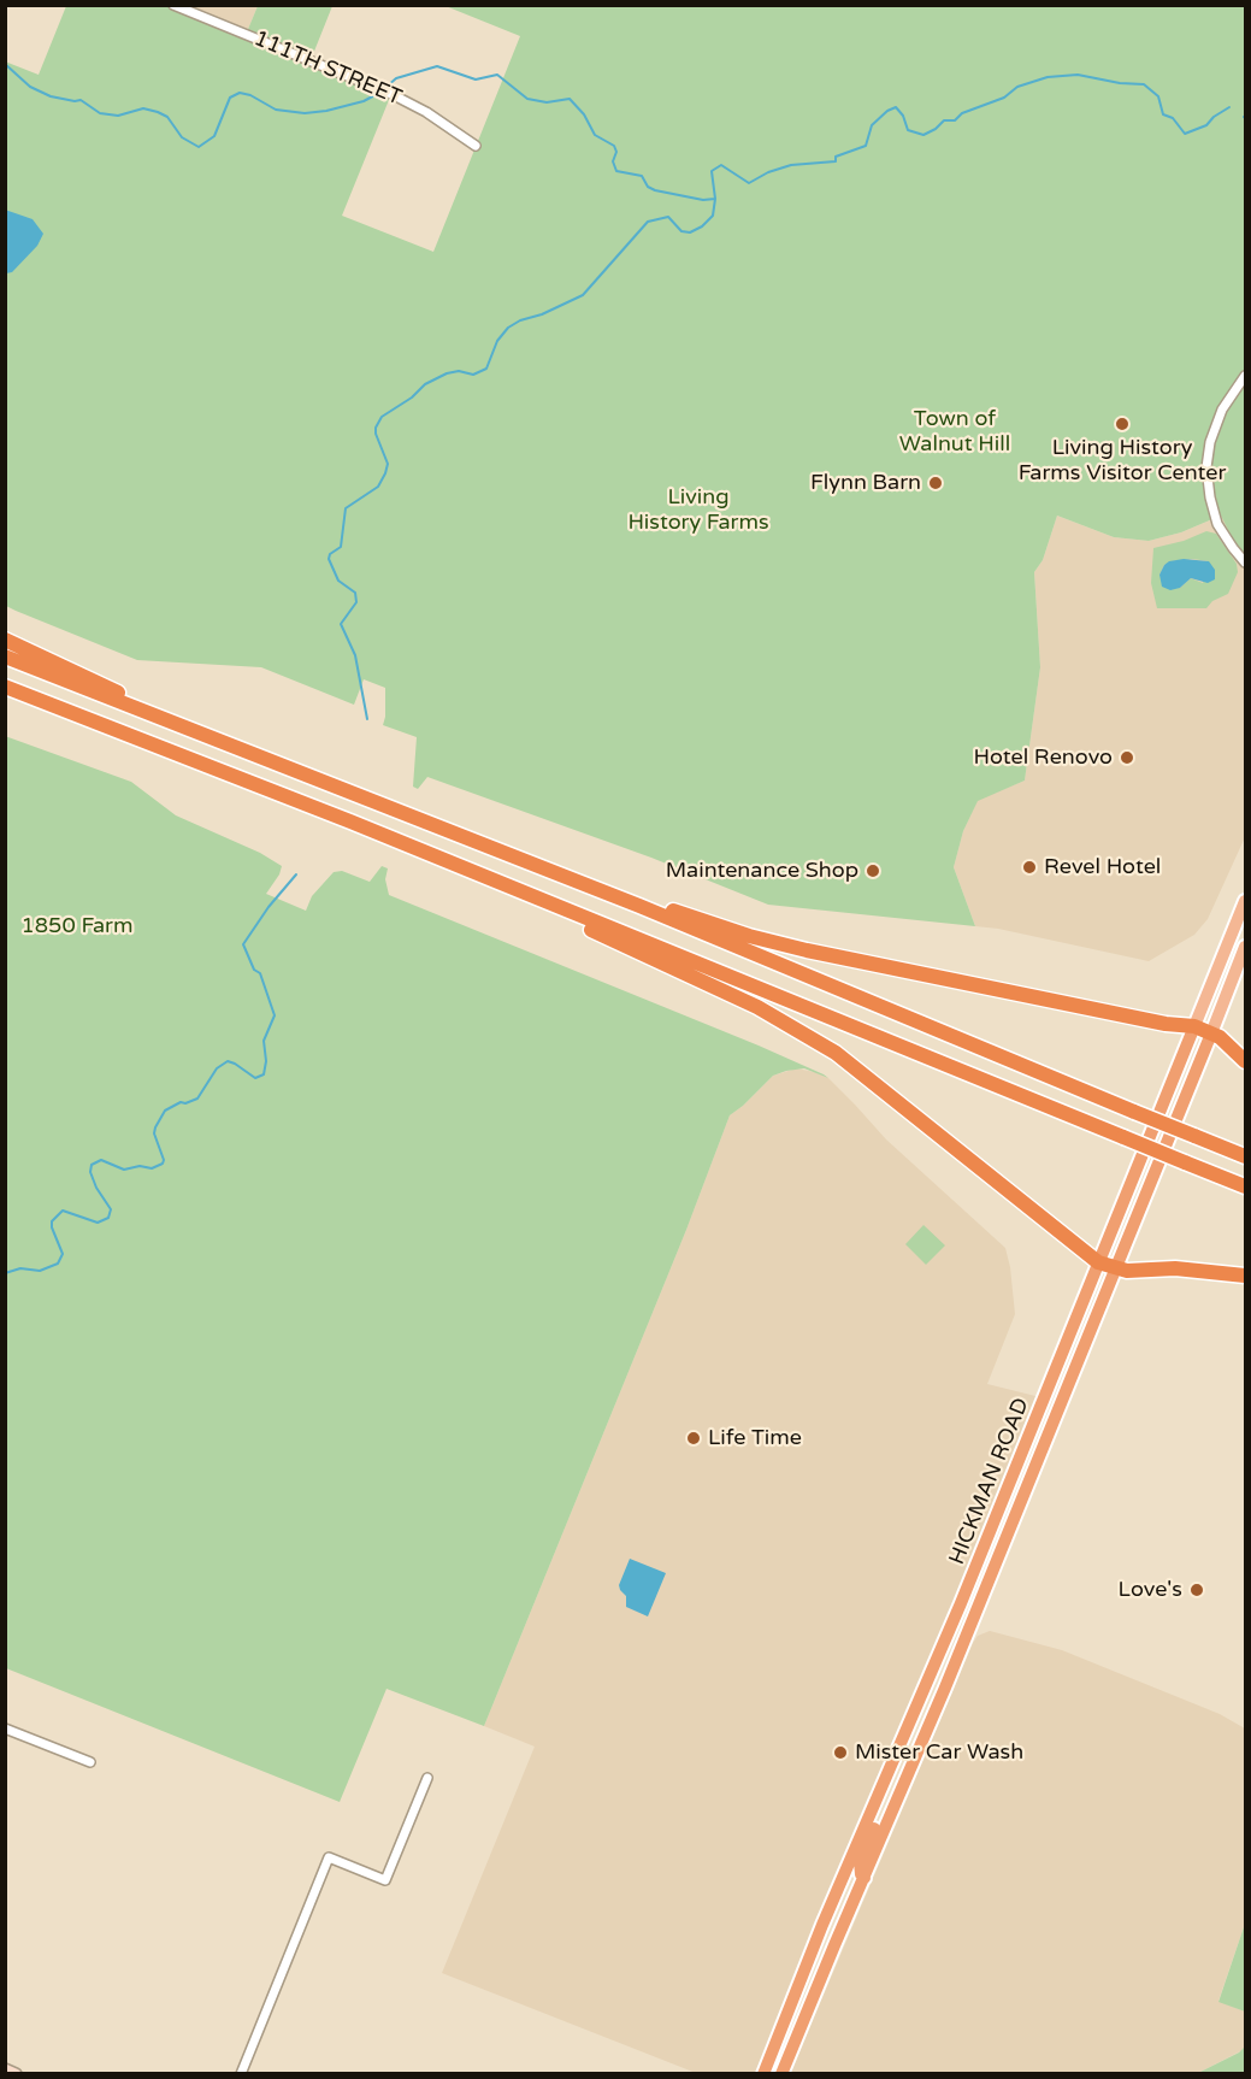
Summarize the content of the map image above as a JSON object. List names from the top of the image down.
{
  "streets": {
    "highway": ["HICKMAN ROAD"],
    "street": ["111TH STREET"]
  },
  "parks": ["Town of Walnut Hill", "Living History Farms", "1850 Farm"],
  "places": [
    "Living History Farms Visitor Center",
    "Flynn Barn",
    "Hotel Renovo",
    "Revel Hotel",
    "Maintenance Shop",
    "Life Time",
    "Love's",
    "Mister Car Wash"
  ]
}
